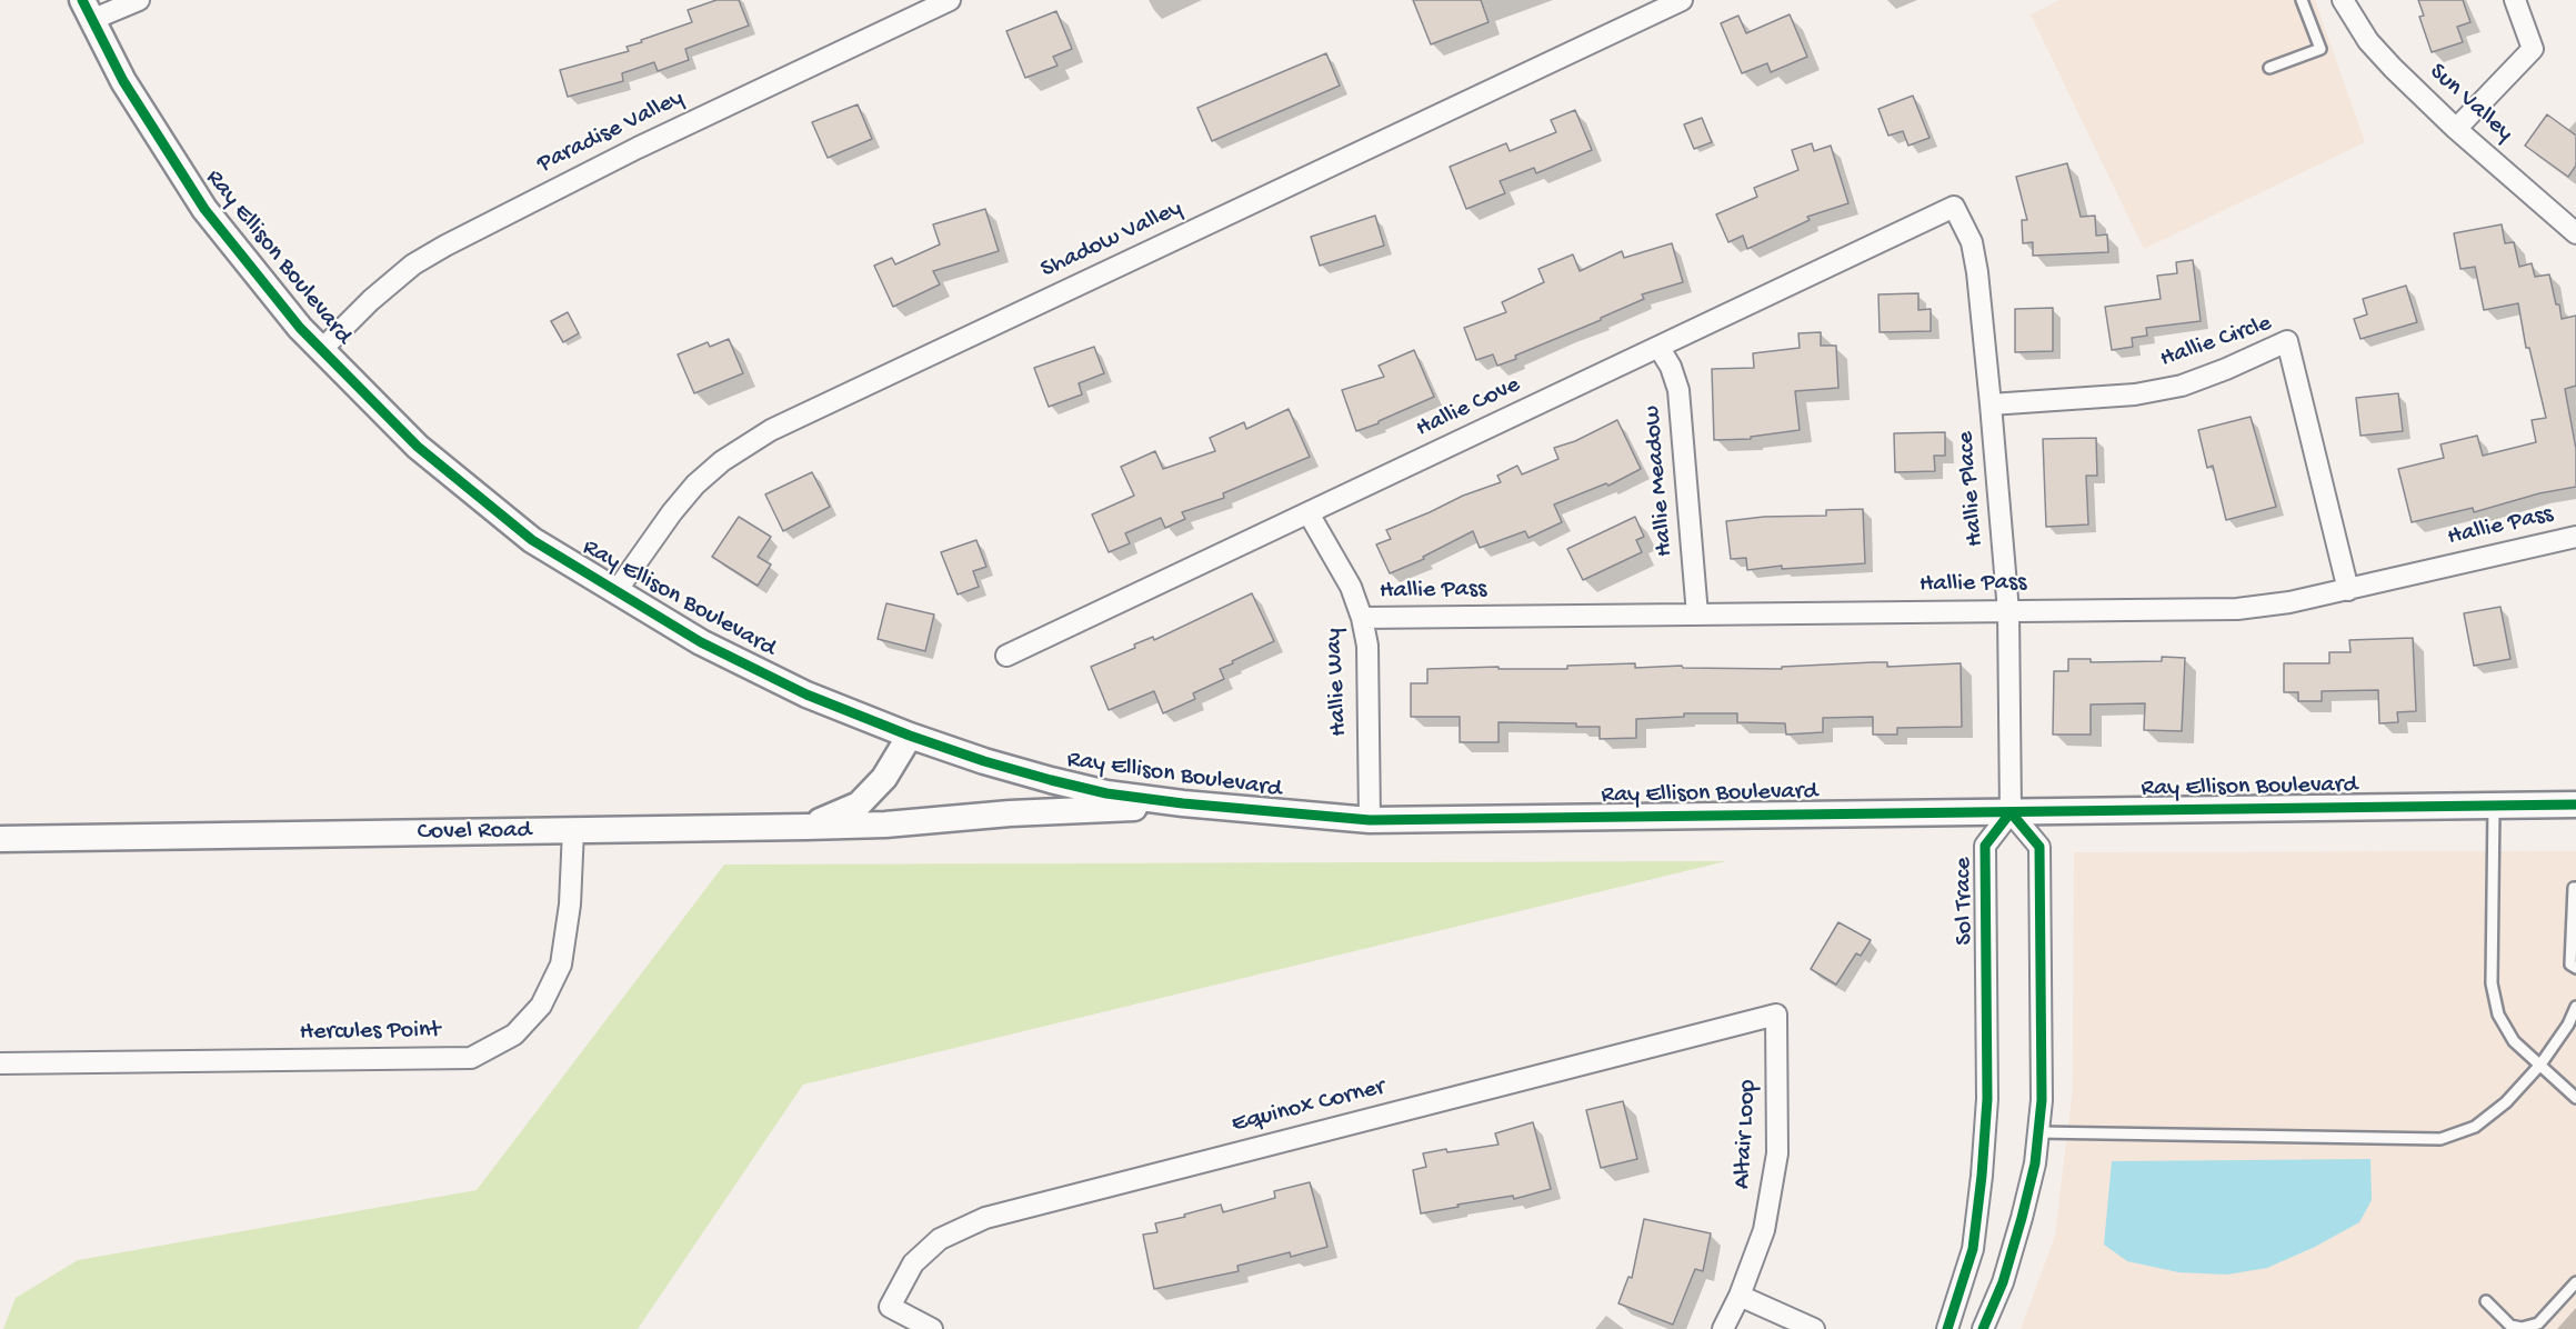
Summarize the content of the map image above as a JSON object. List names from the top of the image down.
{
  "streets": {
    "street": [
      "Sun Valley",
      "Paradise Valley",
      "Shadow Valley",
      "Ray Ellison Boulevard",
      "Hallie Circle",
      "Hallie Cove",
      "Hallie Meadow",
      "Hallie Place",
      "Hallie Pass",
      "Hallie Way",
      "Covel Road",
      "Sol Trace",
      "Hercules Point",
      "Equinox Corner",
      "Altair Loop"
    ]
  },
  "crossings": [
    ["Paradise Valley", "Ray Ellison Boulevard"],
    ["Shadow Valley", "Ray Ellison Boulevard"],
    ["Ray Ellison Boulevard", "Hallie Place"],
    ["Ray Ellison Boulevard", "Hallie Way"],
    ["Ray Ellison Boulevard", "Covel Road"],
    ["Ray Ellison Boulevard", "Sol Trace"],
    ["Hallie Circle", "Hallie Place"],
    ["Hallie Circle", "Hallie Pass"],
    ["Hallie Cove", "Hallie Meadow"],
    ["Hallie Cove", "Hallie Place"],
    ["Hallie Cove", "Hallie Way"],
    ["Hallie Meadow", "Hallie Pass"],
    ["Hallie Place", "Hallie Pass"],
    ["Hallie Place", "Sol Trace"],
    ["Hallie Pass", "Hallie Way"],
    ["Covel Road", "Hercules Point"],
    ["Equinox Corner", "Altair Loop"]
  ]
}
